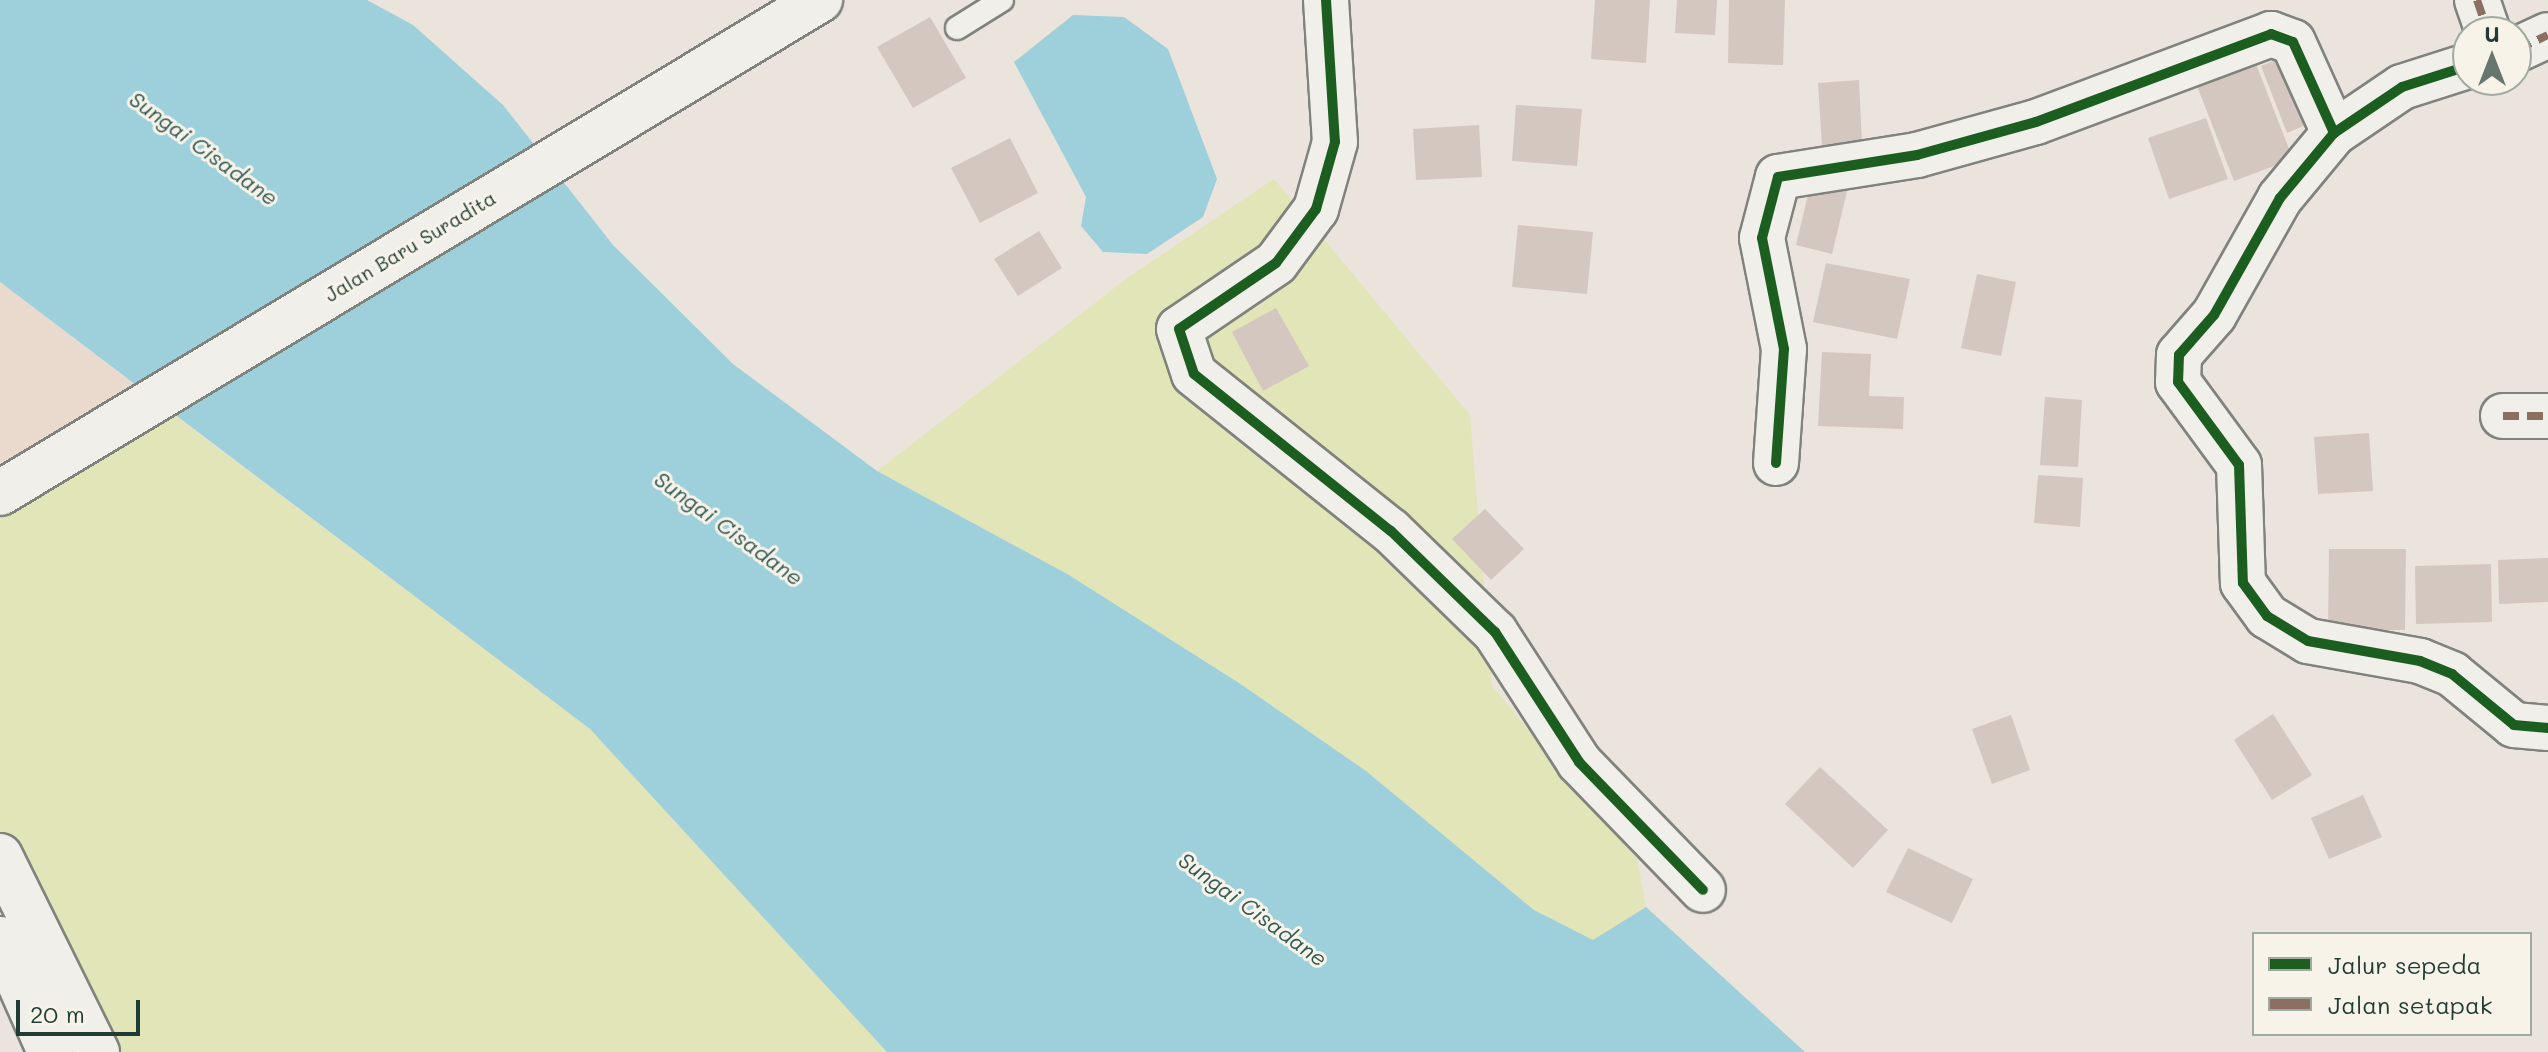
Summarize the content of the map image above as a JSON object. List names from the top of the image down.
{
  "streets": {
    "street": ["Jalan Baru Suradita"]
  },
  "water": ["Sungai Cisadane"],
  "legend": ["Jalur sepeda", "Jalan setapak"],
  "scale_bar": "20 m",
  "north": "top"
}
